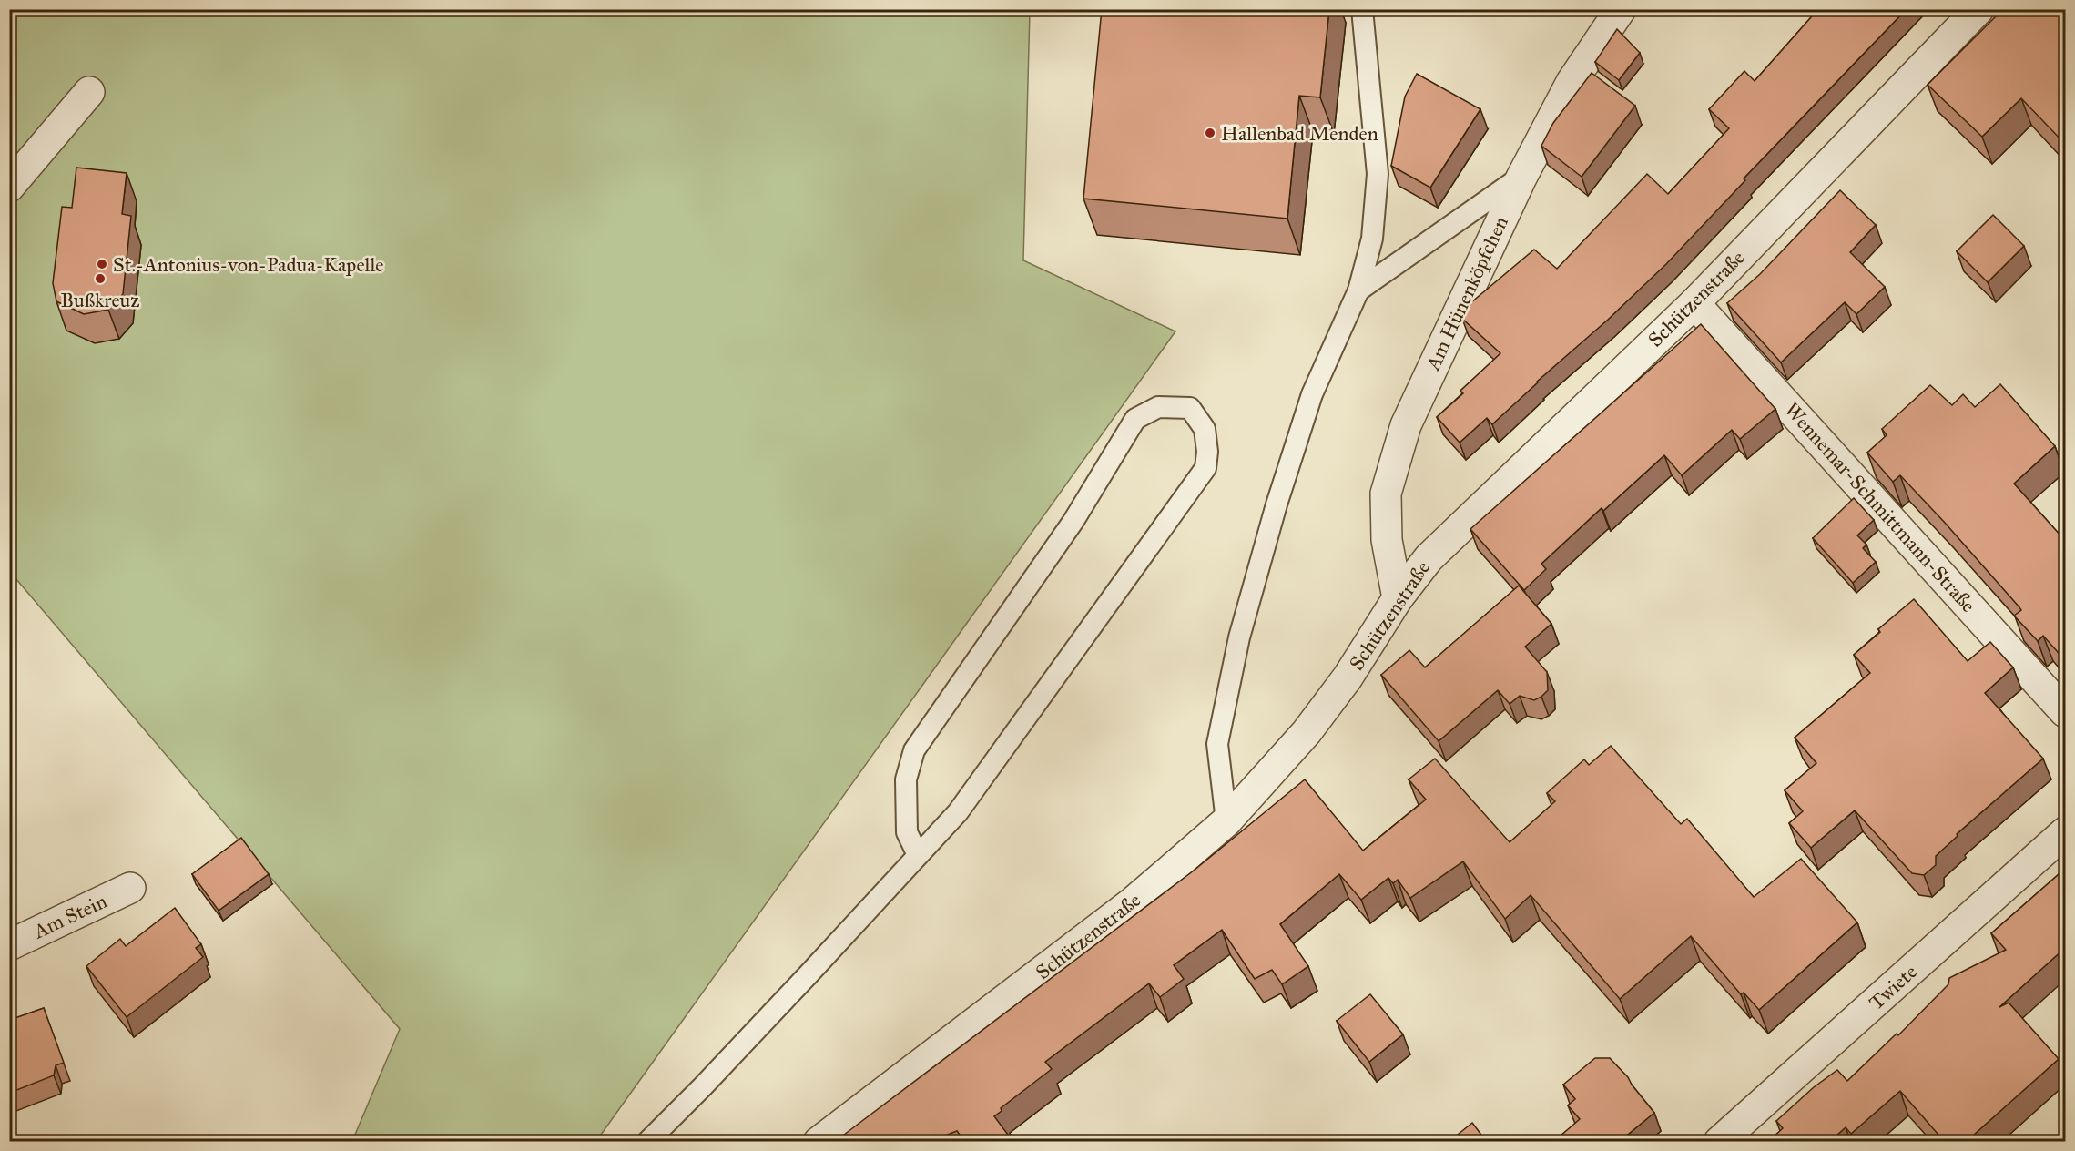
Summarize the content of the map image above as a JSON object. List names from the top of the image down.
{
  "streets": {
    "street": [
      "Am Hünenköpfchen",
      "Schützenstraße",
      "Wennemar-Schmittmann-Straße",
      "Am Stein",
      "Twiete"
    ]
  },
  "crossings": [
    ["Am Hünenköpfchen", "Schützenstraße"],
    ["Schützenstraße", "Wennemar-Schmittmann-Straße"]
  ],
  "places": ["Hallenbad Menden", "St.-Antonius-von-Padua-Kapelle", "Bußkreuz"]
}
